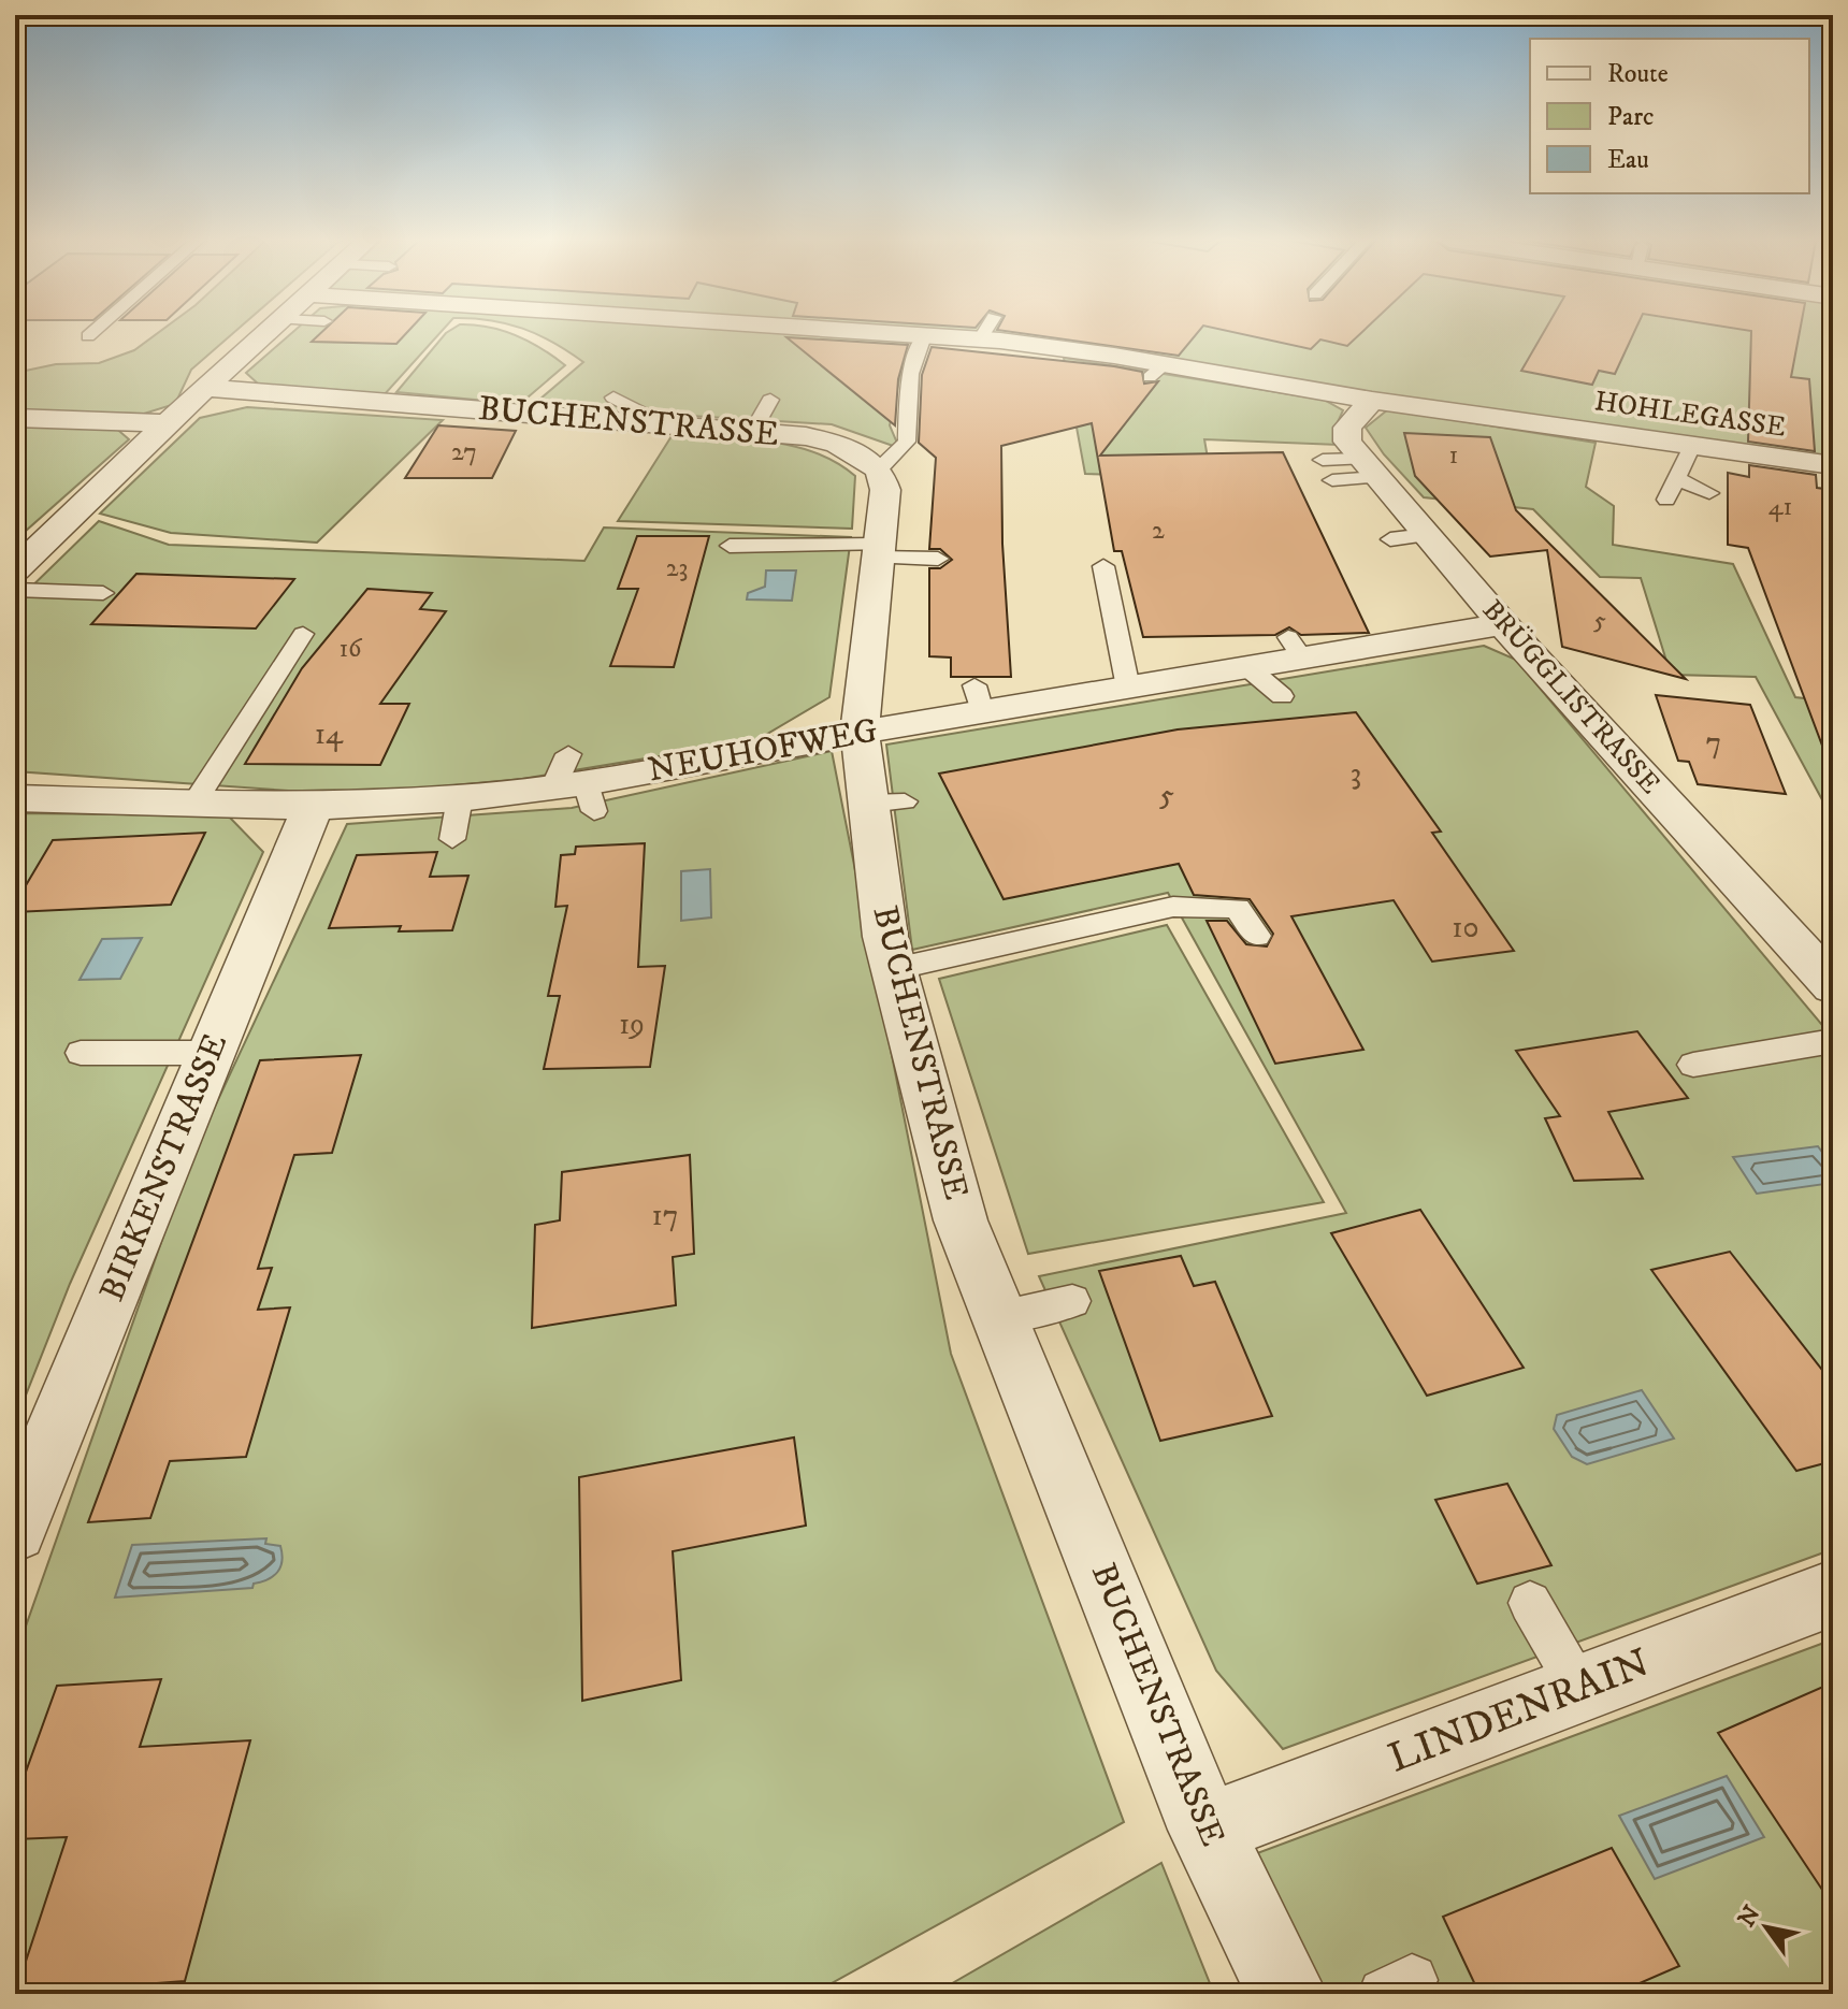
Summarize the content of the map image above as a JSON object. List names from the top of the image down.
{
  "streets": {
    "street": [
      "HOHLEGASSE",
      "BUCHENSTRASSE",
      "BRÜGGLISTRASSE",
      "NEUHOFWEG",
      "BIRKENSTRASSE",
      "LINDENRAIN"
    ]
  },
  "crossings": [
    ["HOHLEGASSE", "BRÜGGLISTRASSE"],
    ["BUCHENSTRASSE", "NEUHOFWEG"],
    ["BUCHENSTRASSE", "LINDENRAIN"],
    ["BRÜGGLISTRASSE", "NEUHOFWEG"],
    ["NEUHOFWEG", "BIRKENSTRASSE"]
  ],
  "house_numbers": [
    "27",
    "1",
    "41",
    "2",
    "23",
    "5",
    "16",
    "14",
    "7",
    "3",
    "5",
    "10",
    "19",
    "17"
  ],
  "legend": ["Route", "Parc", "Eau"],
  "north": "top left"
}
